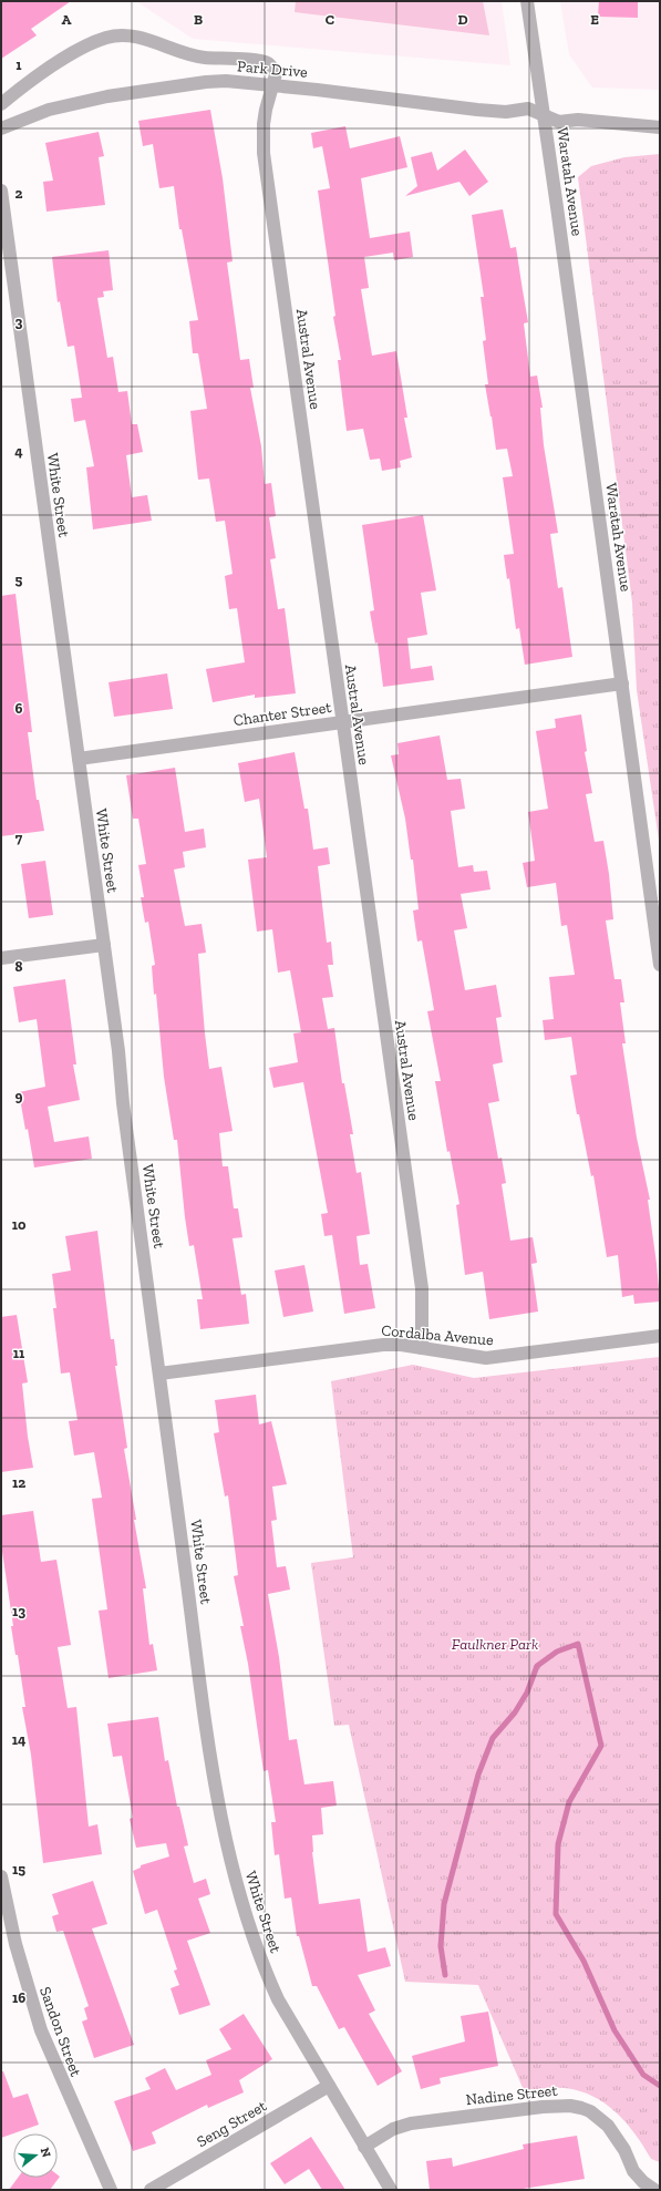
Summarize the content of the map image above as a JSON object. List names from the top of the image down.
{
  "streets": {
    "street": [
      "Park Drive",
      "Waratah Avenue",
      "Austral Avenue",
      "White Street",
      "Chanter Street",
      "Cordalba Avenue",
      "Sandon Street",
      "Nadine Street",
      "Seng Street"
    ]
  },
  "crossings": [
    ["Park Drive", "Waratah Avenue"],
    ["Park Drive", "Austral Avenue"],
    ["Waratah Avenue", "Chanter Street"],
    ["Austral Avenue", "Chanter Street"],
    ["Austral Avenue", "Cordalba Avenue"],
    ["White Street", "Chanter Street"],
    ["White Street", "Cordalba Avenue"],
    ["White Street", "Nadine Street"],
    ["White Street", "Seng Street"]
  ],
  "parks": ["Faulkner Park"],
  "north": "right",
  "grid": {
    "columns": [
      "A",
      "B",
      "C",
      "D",
      "E"
    ],
    "rows": [
      "1",
      "2",
      "3",
      "4",
      "5",
      "6",
      "7",
      "8",
      "9",
      "10",
      "11",
      "12",
      "13",
      "14",
      "15",
      "16"
    ]
  }
}
